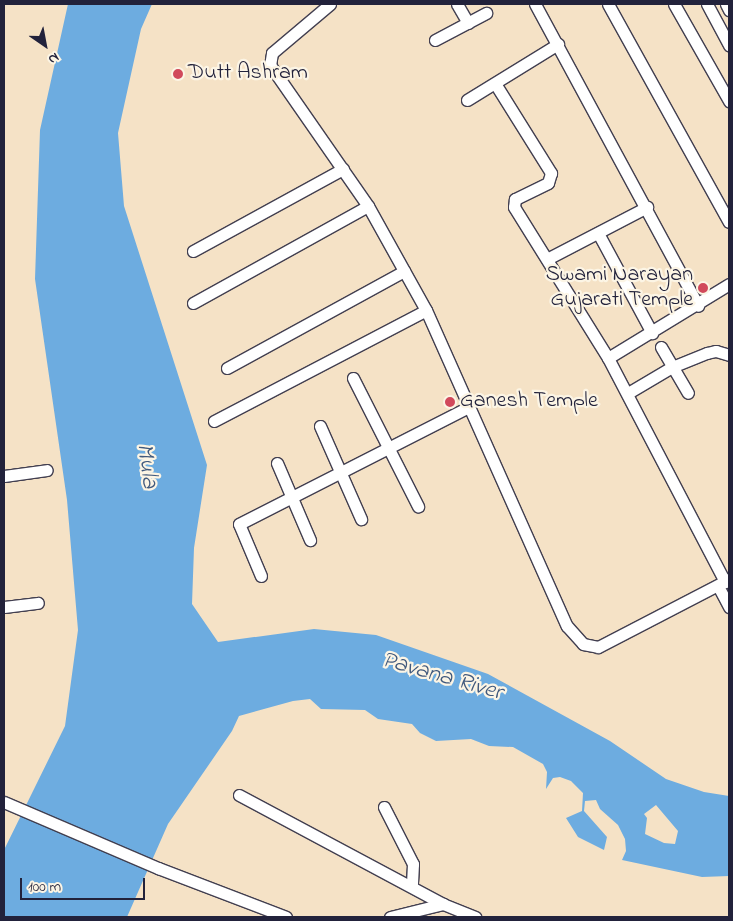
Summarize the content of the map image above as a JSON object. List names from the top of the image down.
{
  "water": ["Mula", "Pavana River"],
  "places": ["Dutt Ashram", "Swami Narayan Gujarati Temple", "Ganesh Temple"],
  "scale_bar": "100 m",
  "north": "bottom right"
}
